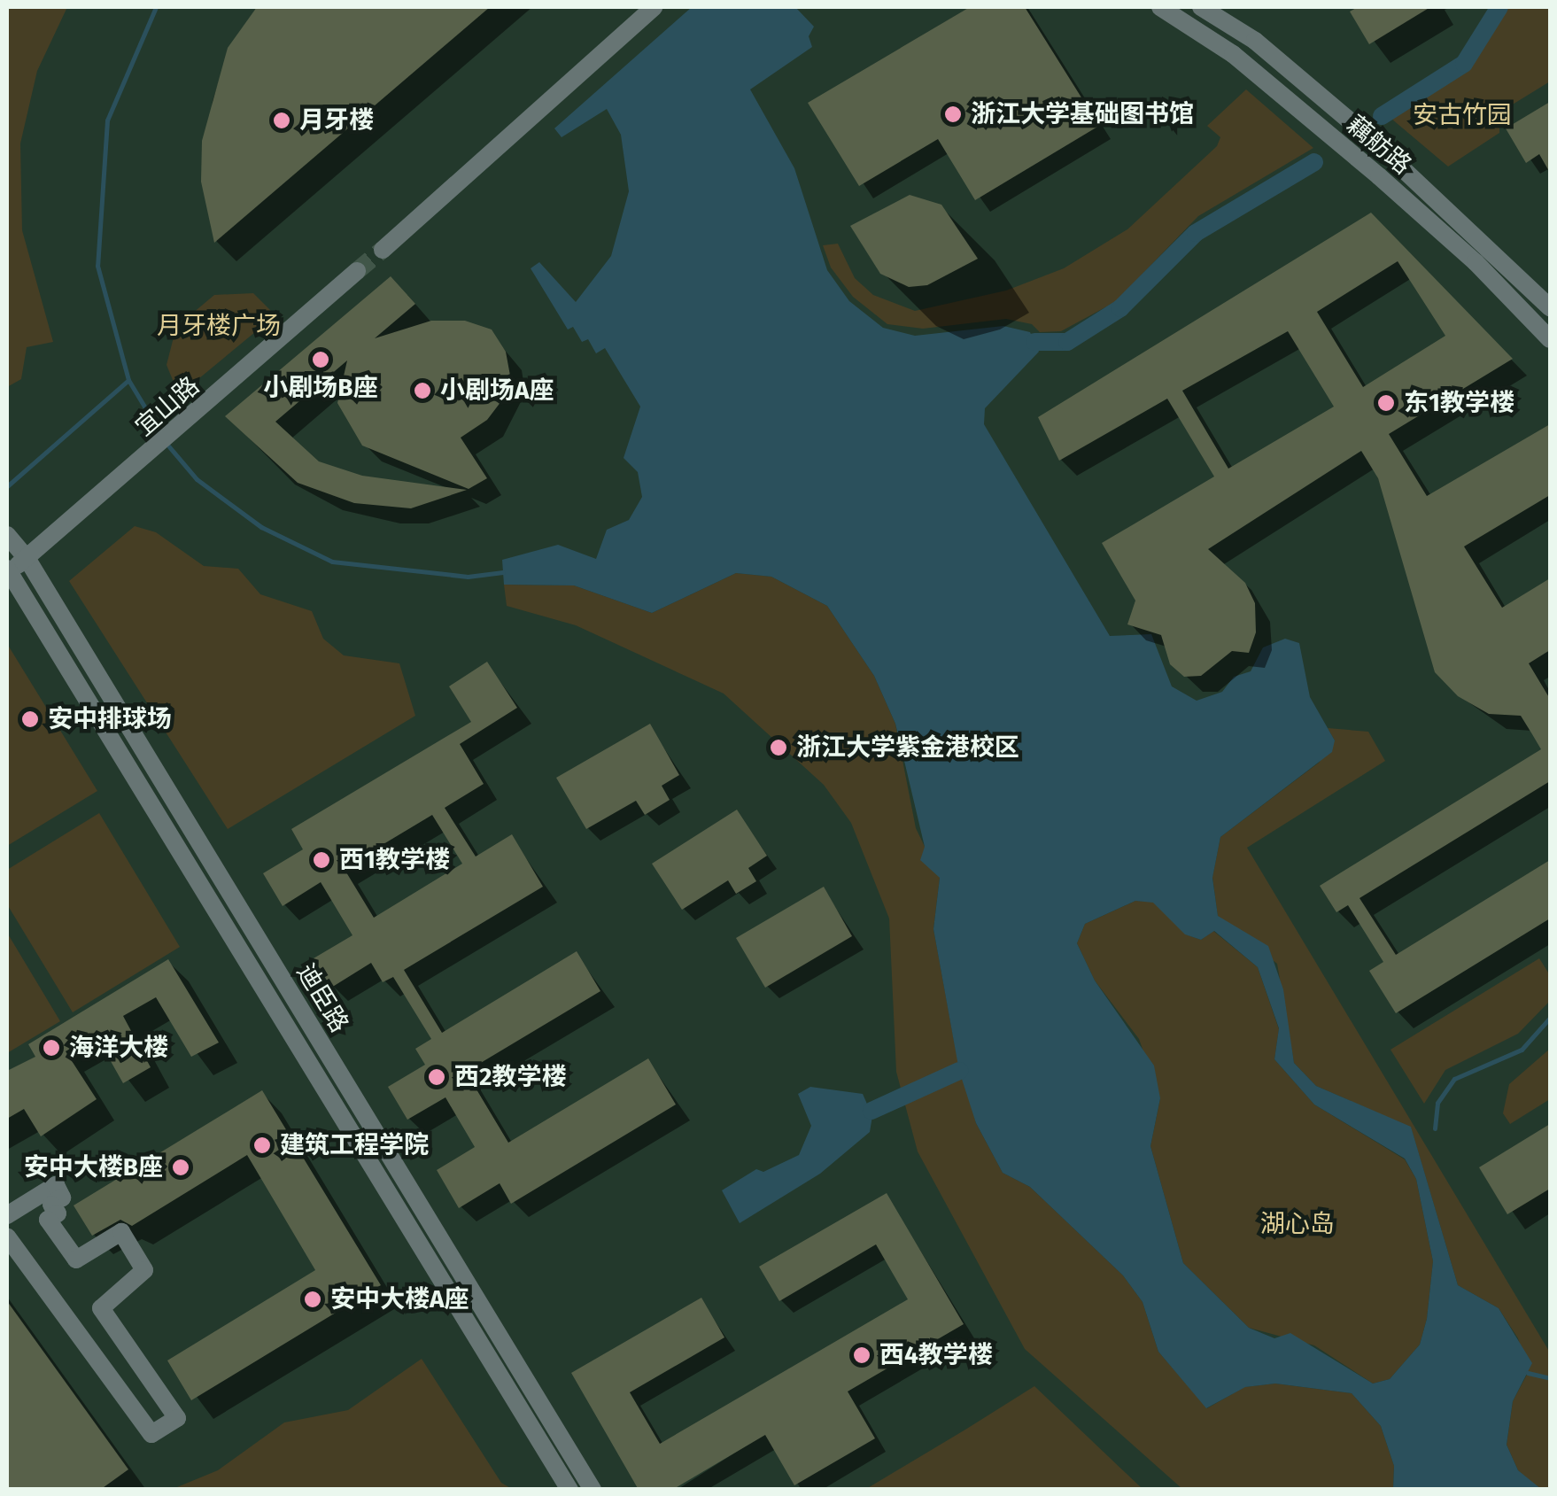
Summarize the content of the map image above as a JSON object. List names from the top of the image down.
{
  "streets": {
    "street": ["藕舫路", "宜山路", "迪臣路"]
  },
  "crossings": [
    ["宜山路", "迪臣路"]
  ],
  "parks": ["安古竹园", "月牙楼广场", "湖心岛"],
  "places": [
    "浙江大学基础图书馆",
    "月牙楼",
    "小剧场B座",
    "小剧场A座",
    "东1教学楼",
    "安中排球场",
    "浙江大学紫金港校区",
    "西1教学楼",
    "海洋大楼",
    "西2教学楼",
    "建筑工程学院",
    "安中大楼B座",
    "安中大楼A座",
    "西4教学楼"
  ]
}
